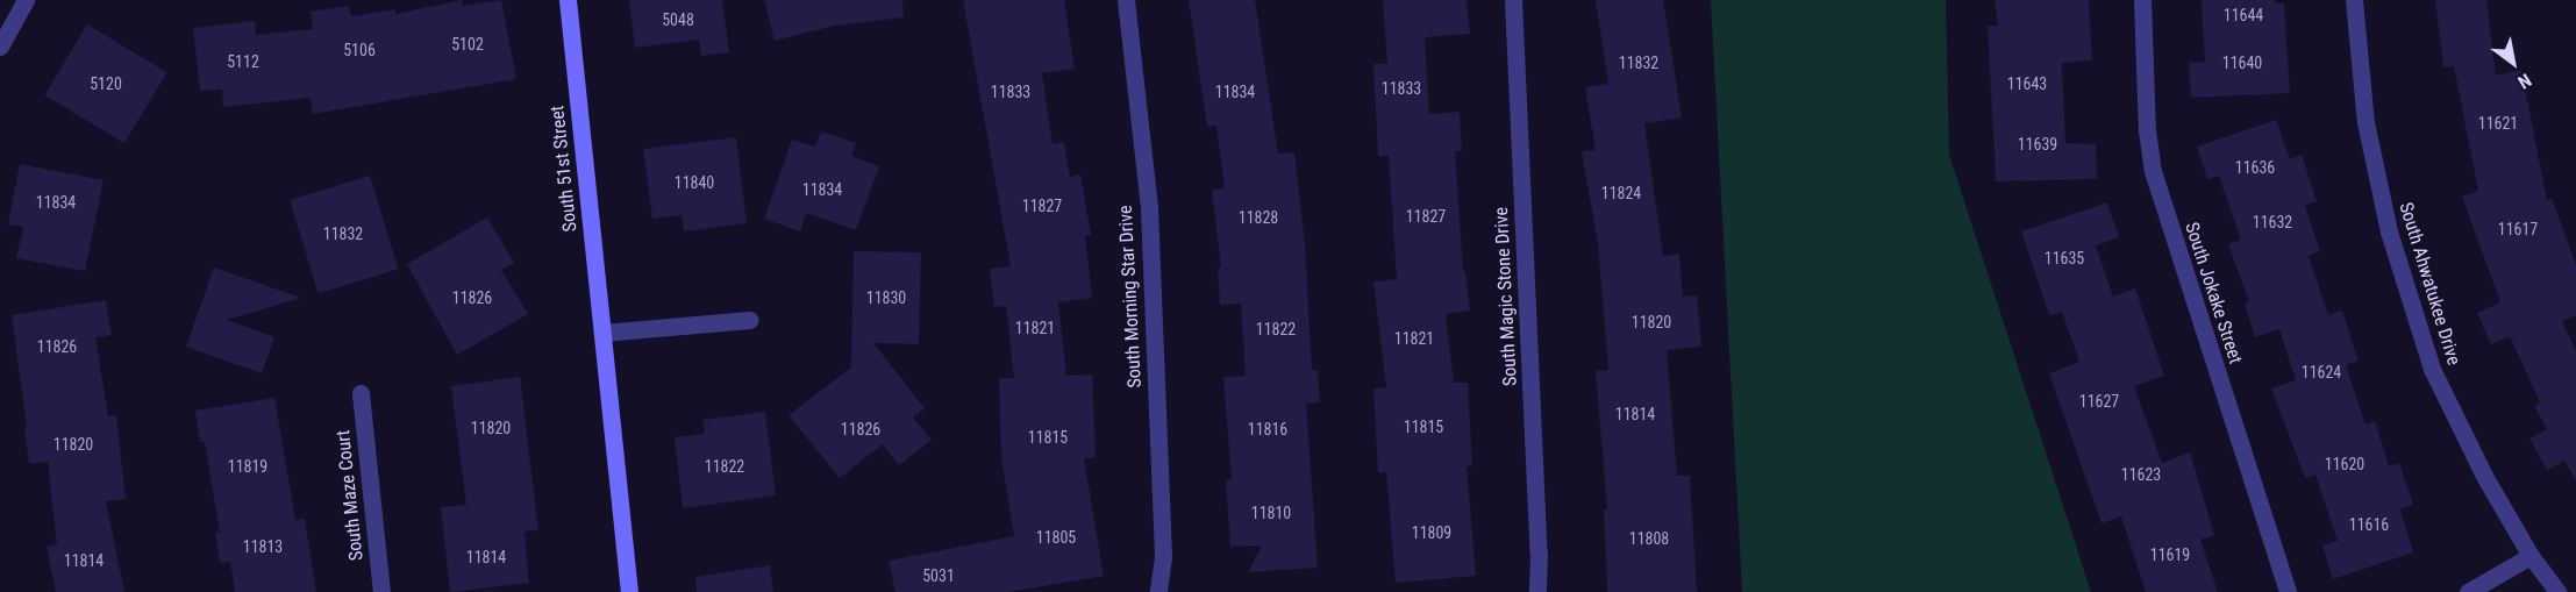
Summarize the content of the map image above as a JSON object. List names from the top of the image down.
{
  "streets": {
    "street": [
      "South 51st Street",
      "South Ahwatukee Drive",
      "South Jokake Street",
      "South Morning Star Drive",
      "South Magic Stone Drive",
      "South Maze Court"
    ]
  },
  "house_numbers": [
    "11644",
    "5048",
    "5102",
    "5106",
    "5112",
    "11832",
    "11640",
    "5120",
    "11643",
    "11833",
    "11833",
    "11834",
    "11621",
    "11639",
    "11636",
    "11840",
    "11834",
    "11824",
    "11834",
    "11827",
    "11827",
    "11828",
    "11632",
    "11617",
    "11832",
    "11635",
    "11826",
    "11830",
    "11820",
    "11821",
    "11822",
    "11821",
    "11826",
    "11624",
    "11627",
    "11814",
    "11815",
    "11820",
    "11826",
    "11816",
    "11815",
    "11820",
    "11620",
    "11819",
    "11822",
    "11623",
    "11810",
    "11616",
    "11809",
    "11805",
    "11808",
    "11813",
    "11619",
    "11814",
    "11814",
    "5031"
  ],
  "north": "bottom right"
}
